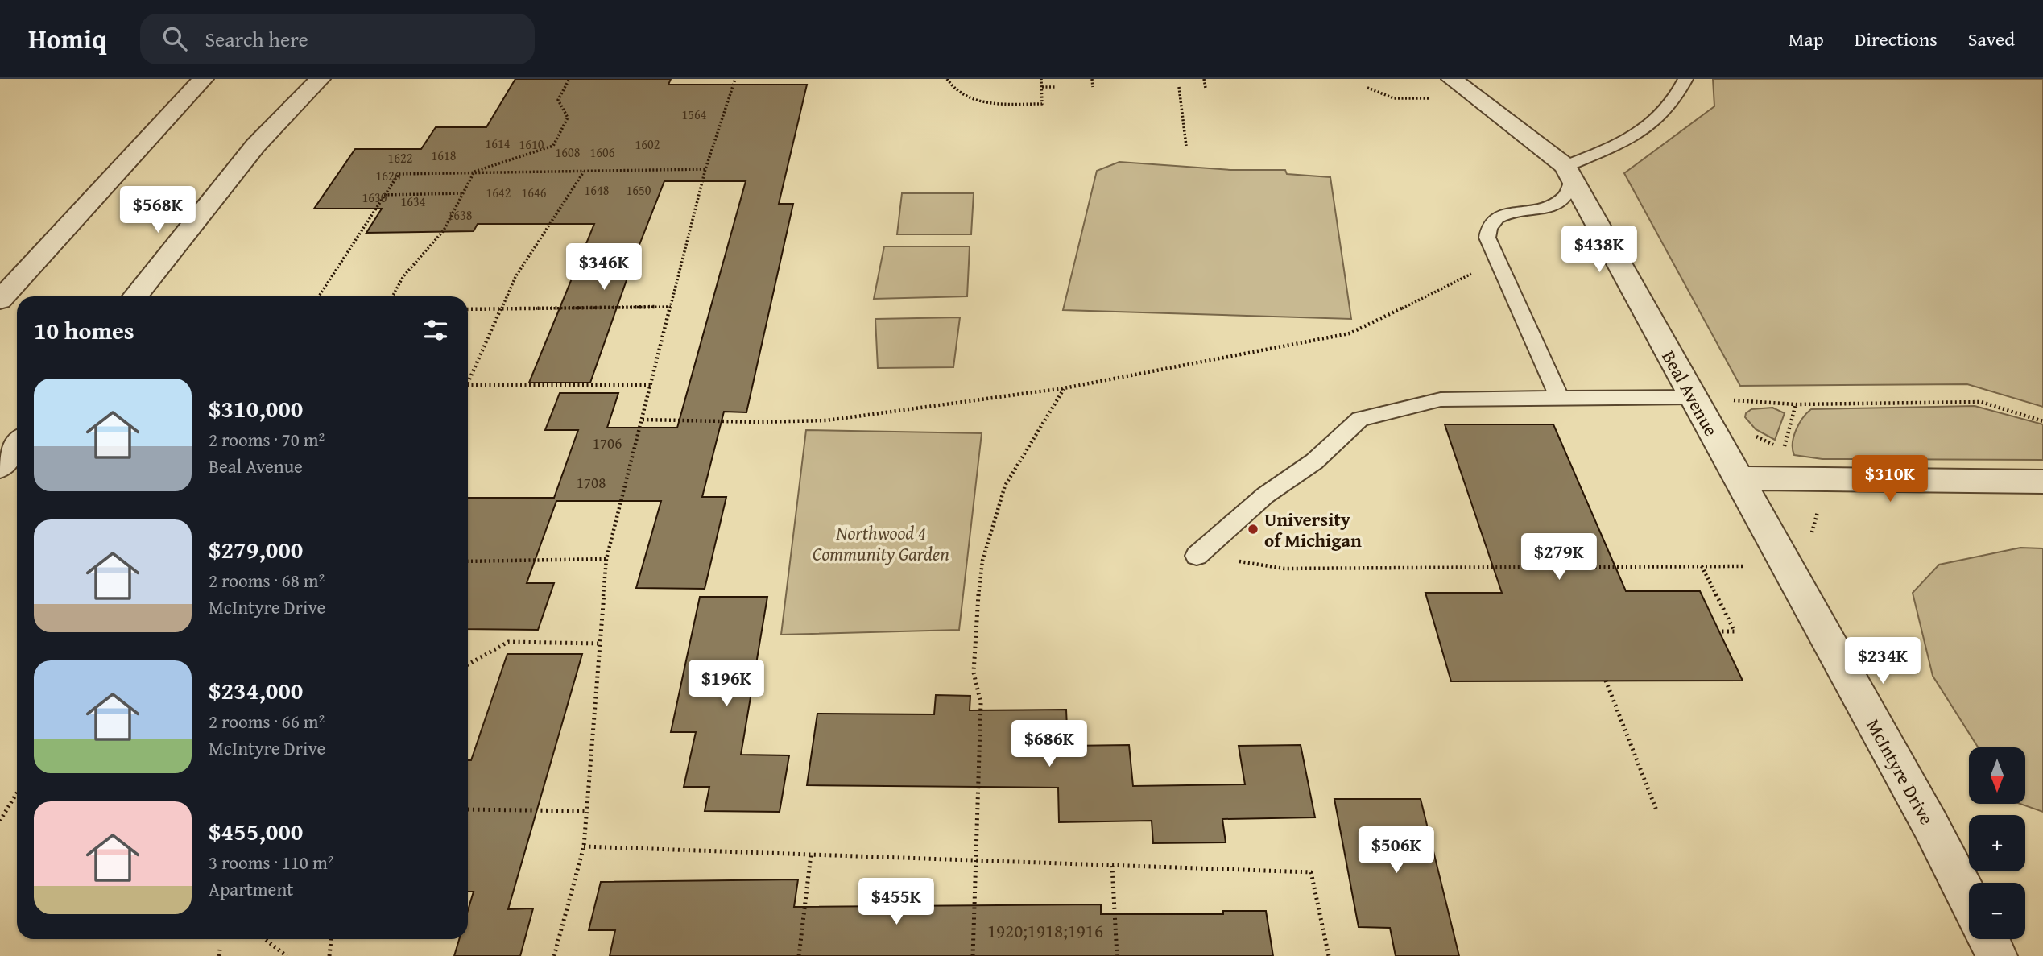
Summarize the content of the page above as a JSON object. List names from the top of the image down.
{
  "streets": {
    "street": ["Beal Avenue", "McIntyre Drive"]
  },
  "crossings": [
    ["Beal Avenue", "McIntyre Drive"]
  ],
  "parks": ["Northwood 4 Community Garden"],
  "places": ["University of Michigan"],
  "house_numbers": [
    "1564",
    "1614",
    "1610",
    "1602",
    "1608",
    "1606",
    "1618",
    "1622",
    "1626",
    "1648",
    "1650",
    "1642",
    "1646",
    "1630",
    "1634",
    "1638",
    "1706",
    "1708",
    "1920;1918;1916"
  ],
  "north": "bottom",
  "page": {
    "header": "Homiq",
    "search": "Search here",
    "nav": ["Map", "Directions", "Saved"],
    "price": [
      "$568K",
      "$438K",
      "$346K",
      "$310K",
      "$279K",
      "$234K",
      "$196K",
      "$686K",
      "$506K",
      "$455K"
    ],
    "heading": "10 homes",
    "list": [
      {
        "name": "$310,000",
        "note": "2 rooms · 70 m² · Beal Avenue"
      },
      {
        "name": "$279,000",
        "note": "2 rooms · 68 m² · McIntyre Drive"
      },
      {
        "name": "$234,000",
        "note": "2 rooms · 66 m² · McIntyre Drive"
      },
      {
        "name": "$455,000",
        "note": "3 rooms · 110 m² · Apartment"
      }
    ],
    "map_buttons": ["+", "−"]
  }
}
